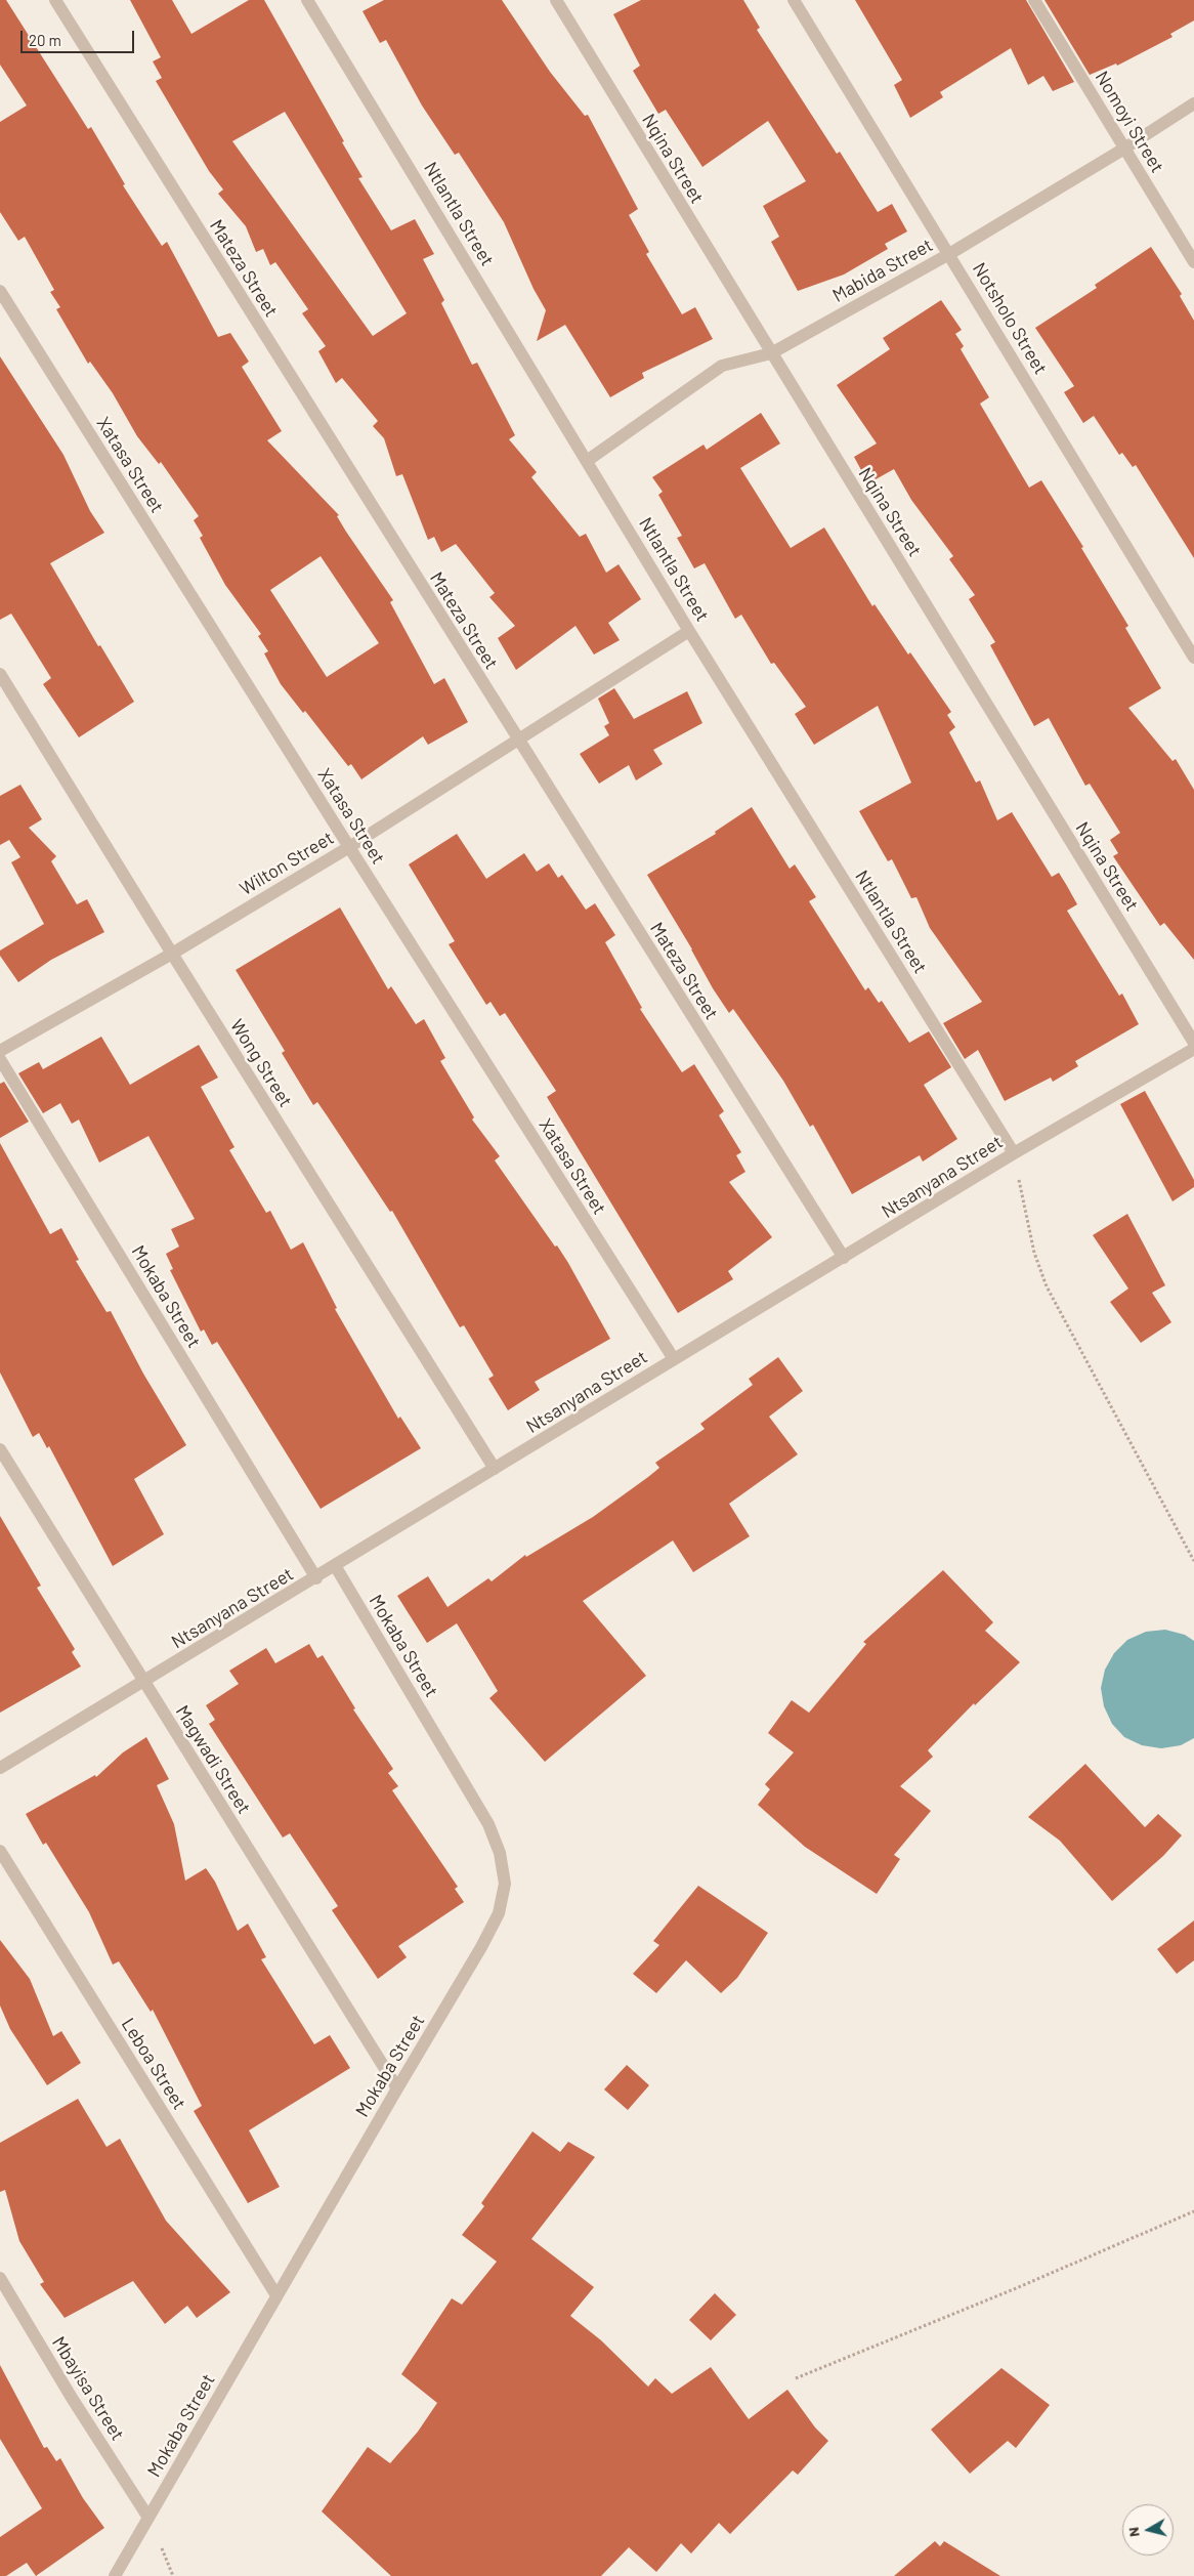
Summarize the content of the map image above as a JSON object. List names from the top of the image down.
{
  "streets": {
    "street": [
      "Nomoyi Street",
      "Nqina Street",
      "Ntlantla Street",
      "Mateza Street",
      "Mabida Street",
      "Notsholo Street",
      "Xatasa Street",
      "Wilton Street",
      "Wong Street",
      "Ntsanyana Street",
      "Mokaba Street",
      "Magwadi Street",
      "Leboa Street",
      "Mbayisa Street"
    ]
  },
  "crossings": [
    ["Nomoyi Street", "Mabida Street"],
    ["Nqina Street", "Mabida Street"],
    ["Ntlantla Street", "Mabida Street"],
    ["Ntlantla Street", "Wilton Street"],
    ["Ntlantla Street", "Ntsanyana Street"],
    ["Mateza Street", "Wilton Street"],
    ["Mateza Street", "Ntsanyana Street"],
    ["Mabida Street", "Notsholo Street"],
    ["Xatasa Street", "Wilton Street"],
    ["Xatasa Street", "Ntsanyana Street"],
    ["Wilton Street", "Wong Street"],
    ["Wong Street", "Ntsanyana Street"],
    ["Ntsanyana Street", "Mokaba Street"],
    ["Ntsanyana Street", "Magwadi Street"],
    ["Mokaba Street", "Magwadi Street"],
    ["Mokaba Street", "Leboa Street"],
    ["Mokaba Street", "Mbayisa Street"]
  ],
  "scale_bar": "20 m",
  "north": "left"
}
